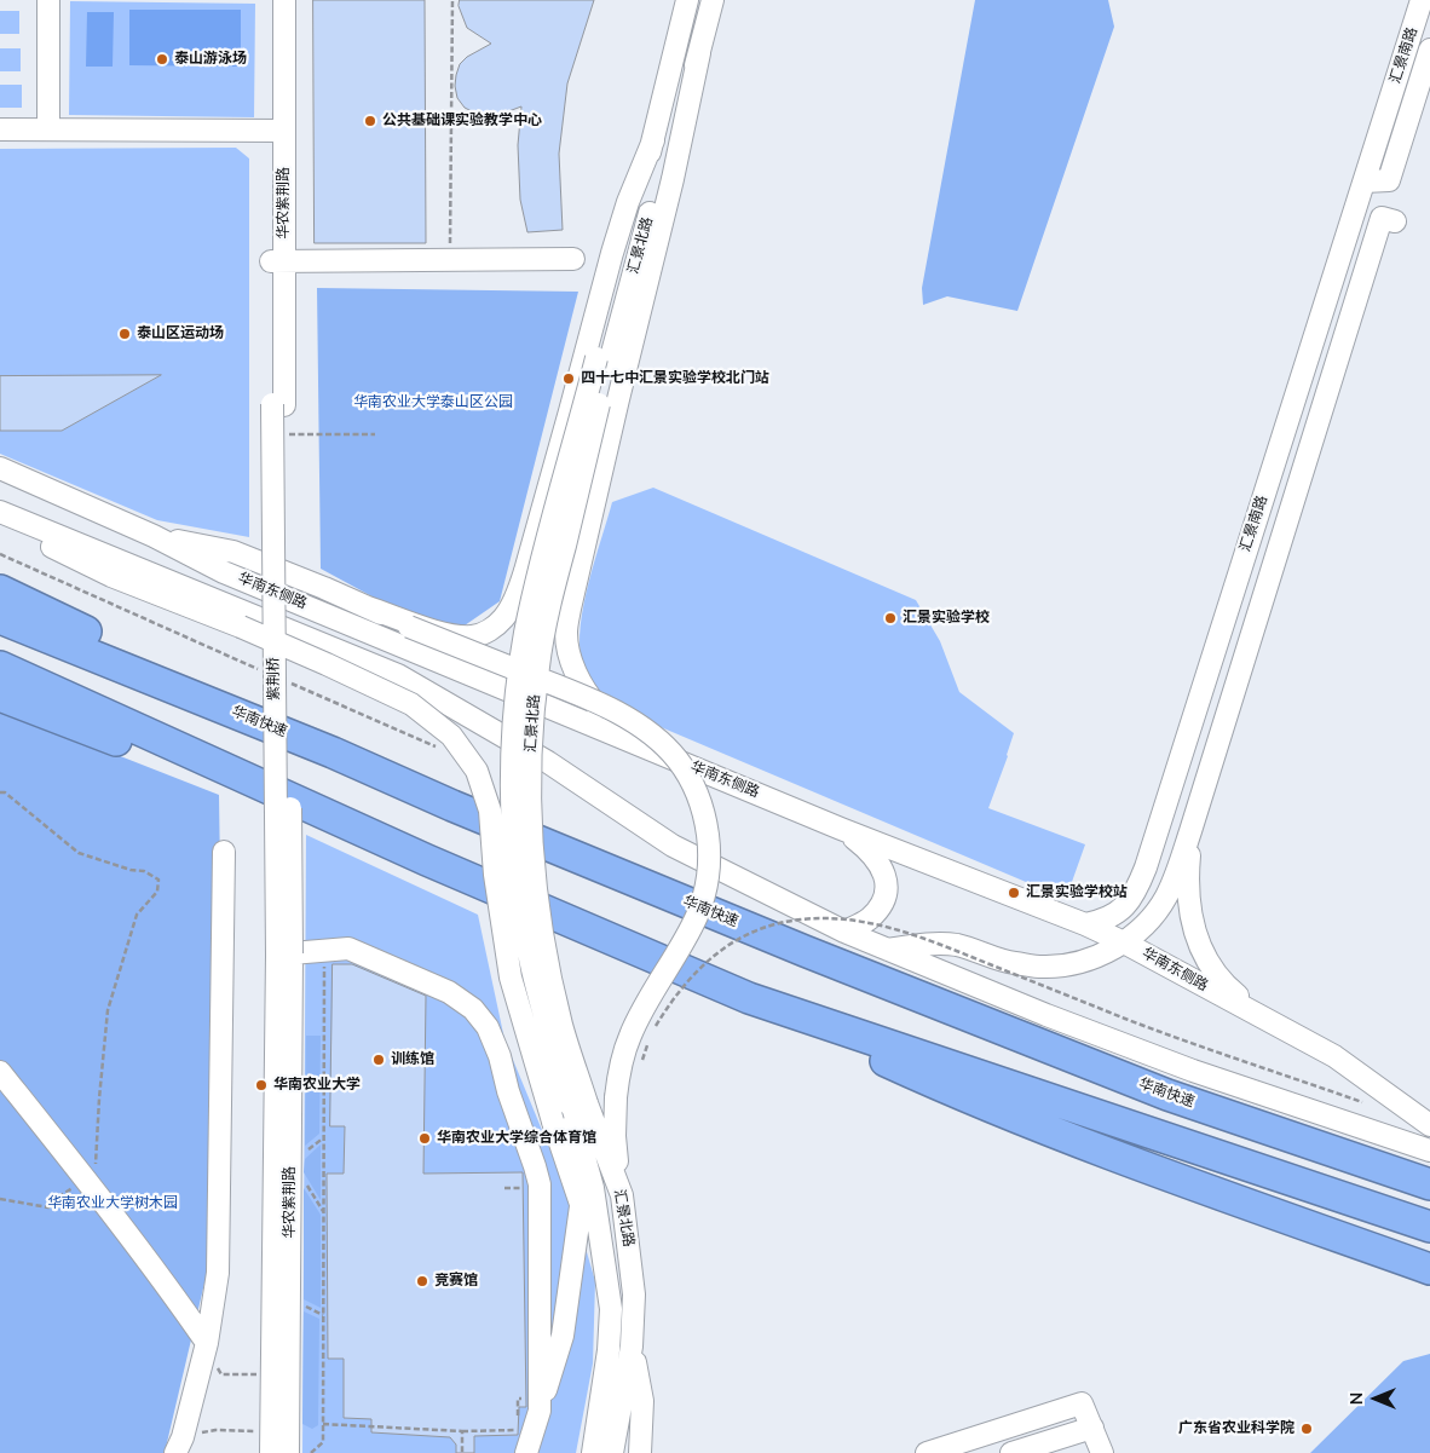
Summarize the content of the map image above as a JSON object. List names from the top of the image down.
{
  "streets": {
    "highway": ["华南快速"],
    "street": [
      "汇景南路",
      "华农紫荆路",
      "汇景北路",
      "华南东侧路",
      "紫荆桥"
    ]
  },
  "crossings": [
    ["汇景南路", "华南东侧路"],
    ["华农紫荆路", "紫荆桥"]
  ],
  "parks": ["华南农业大学泰山区公园", "华南农业大学树木园"],
  "places": [
    "泰山游泳场",
    "公共基础课实验教学中心",
    "泰山区运动场",
    "四十七中汇景实验学校北门站",
    "汇景实验学校",
    "汇景实验学校站",
    "训练馆",
    "华南农业大学",
    "华南农业大学综合体育馆",
    "竞赛馆",
    "广东省农业科学院"
  ],
  "north": "left"
}
